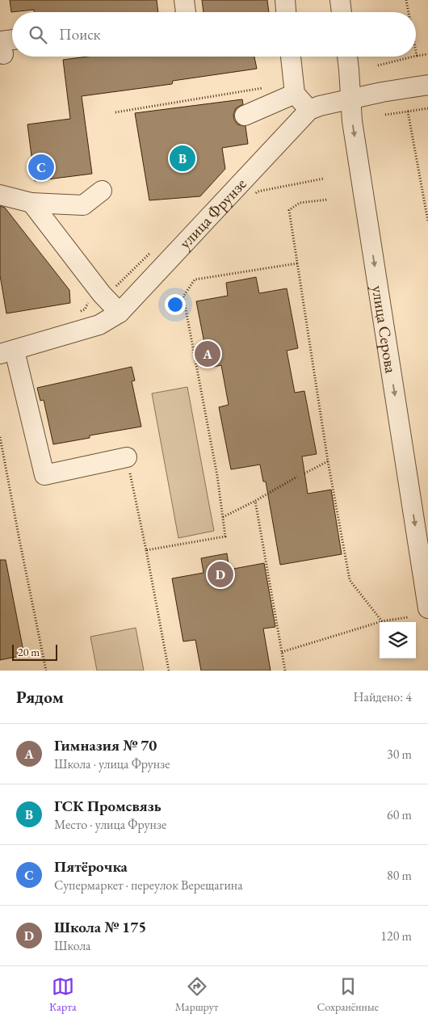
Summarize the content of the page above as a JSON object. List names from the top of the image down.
{
  "streets": {
    "street": ["улица Фрунзе", "улица Серова"]
  },
  "crossings": [
    ["улица Фрунзе", "улица Серова"]
  ],
  "one_way": ["улица Серова"],
  "scale_bar": "20 m",
  "page": {
    "search": "Поиск",
    "pins": [
      "B",
      "C",
      "A",
      "D"
    ],
    "scale": "20 m",
    "heading": ["Рядом", "Найдено: 4"],
    "list": [
      {
        "mark": "A",
        "name": "Гимназия № 70",
        "note": "Школа · улица Фрунзе",
        "value": "30 m"
      },
      {
        "mark": "B",
        "name": "ГСК Промсвязь",
        "note": "Место · улица Фрунзе",
        "value": "60 m"
      },
      {
        "mark": "C",
        "name": "Пятёрочка",
        "note": "Супермаркет · переулок Верещагина",
        "value": "80 m"
      },
      {
        "mark": "D",
        "name": "Школа № 175",
        "note": "Школа",
        "value": "120 m"
      }
    ],
    "nav": ["Карта", "Маршрут", "Сохранённые"]
  }
}
